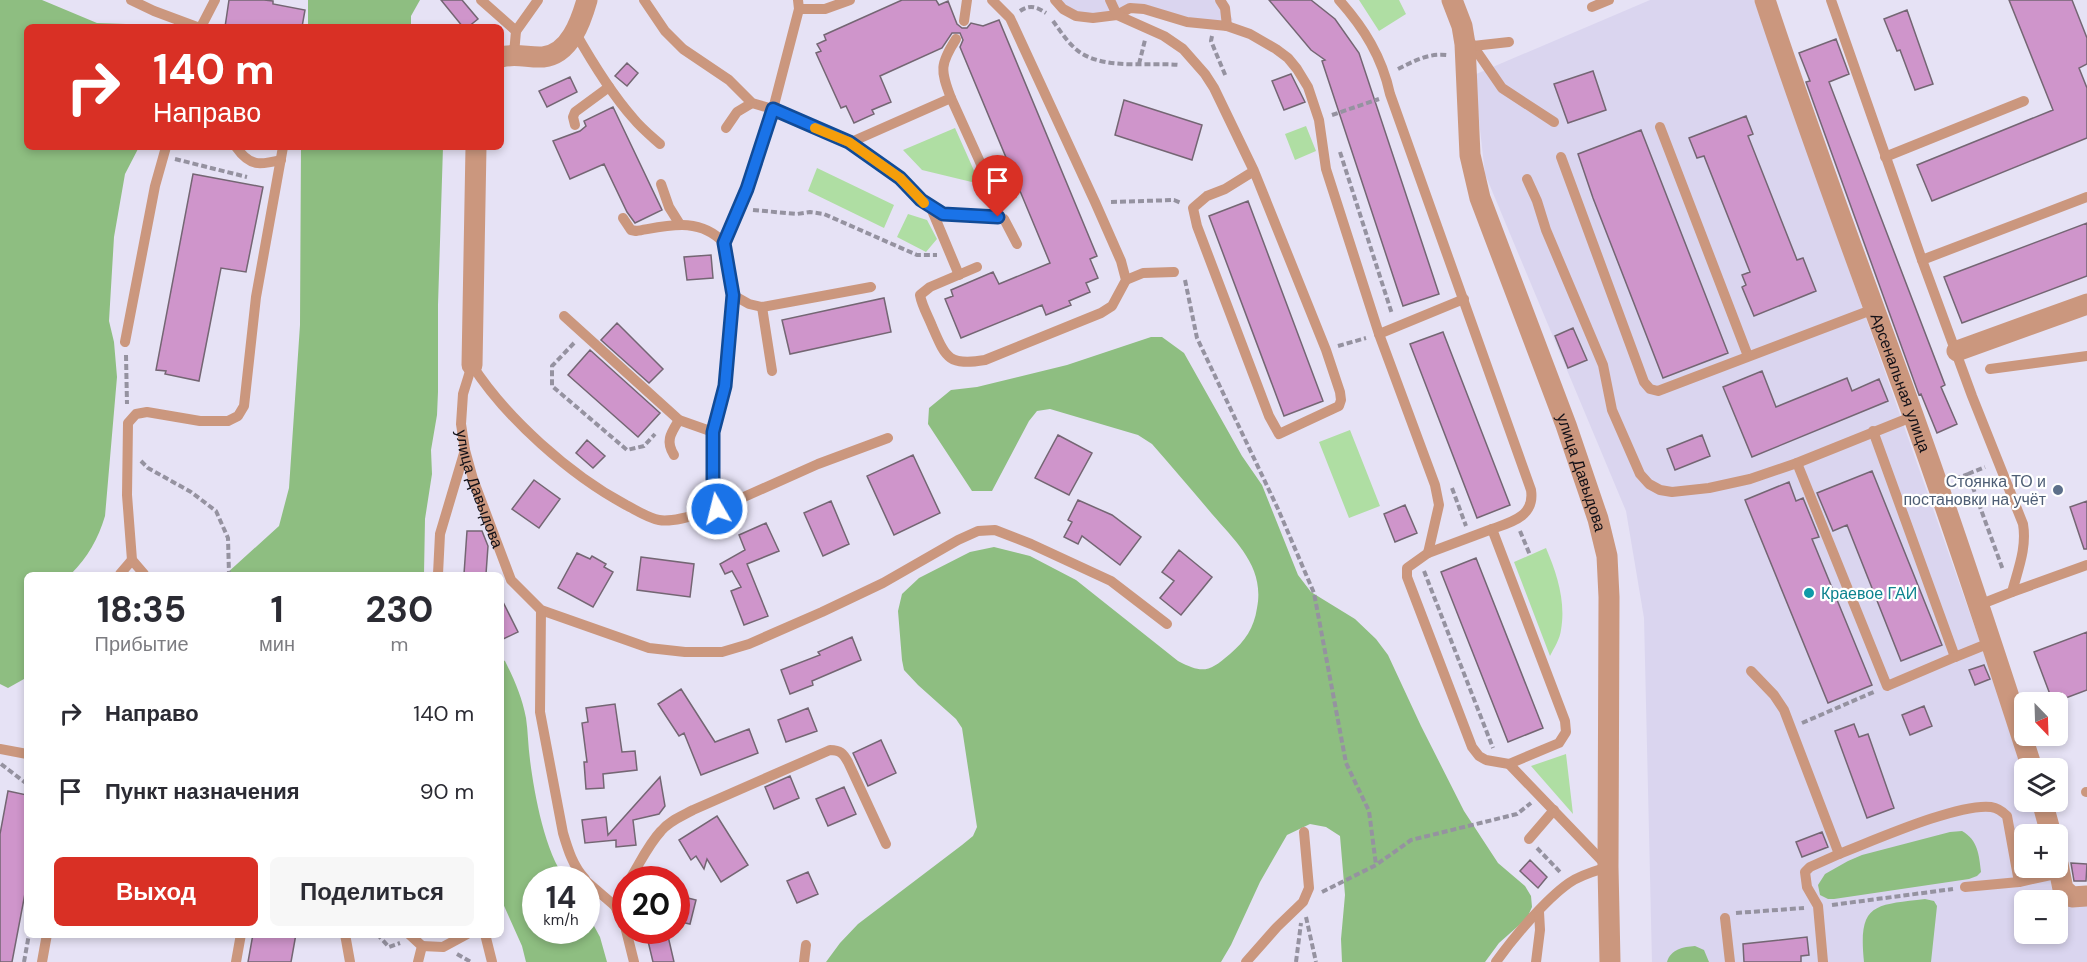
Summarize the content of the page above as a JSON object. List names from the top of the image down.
{
  "streets": {
    "street": ["Арсенальная улица", "улица Давыдова"]
  },
  "places": ["Стоянка ТО и постановки на учёт", "Краевое ГАИ"],
  "north": "bottom right",
  "page": {
    "turn": ["140 m", "Направо"],
    "eta": [
      "18:35",
      "Прибытие",
      "1",
      "мин",
      "230",
      "m"
    ],
    "list": [
      {
        "name": "Направо",
        "value": "140 m"
      },
      {
        "name": "Пункт назначения",
        "value": "90 m"
      }
    ],
    "map_buttons": ["+", "−"],
    "buttons": ["Выход", "Поделиться"],
    "speed": "14 km/h",
    "limit": "20"
  }
}
